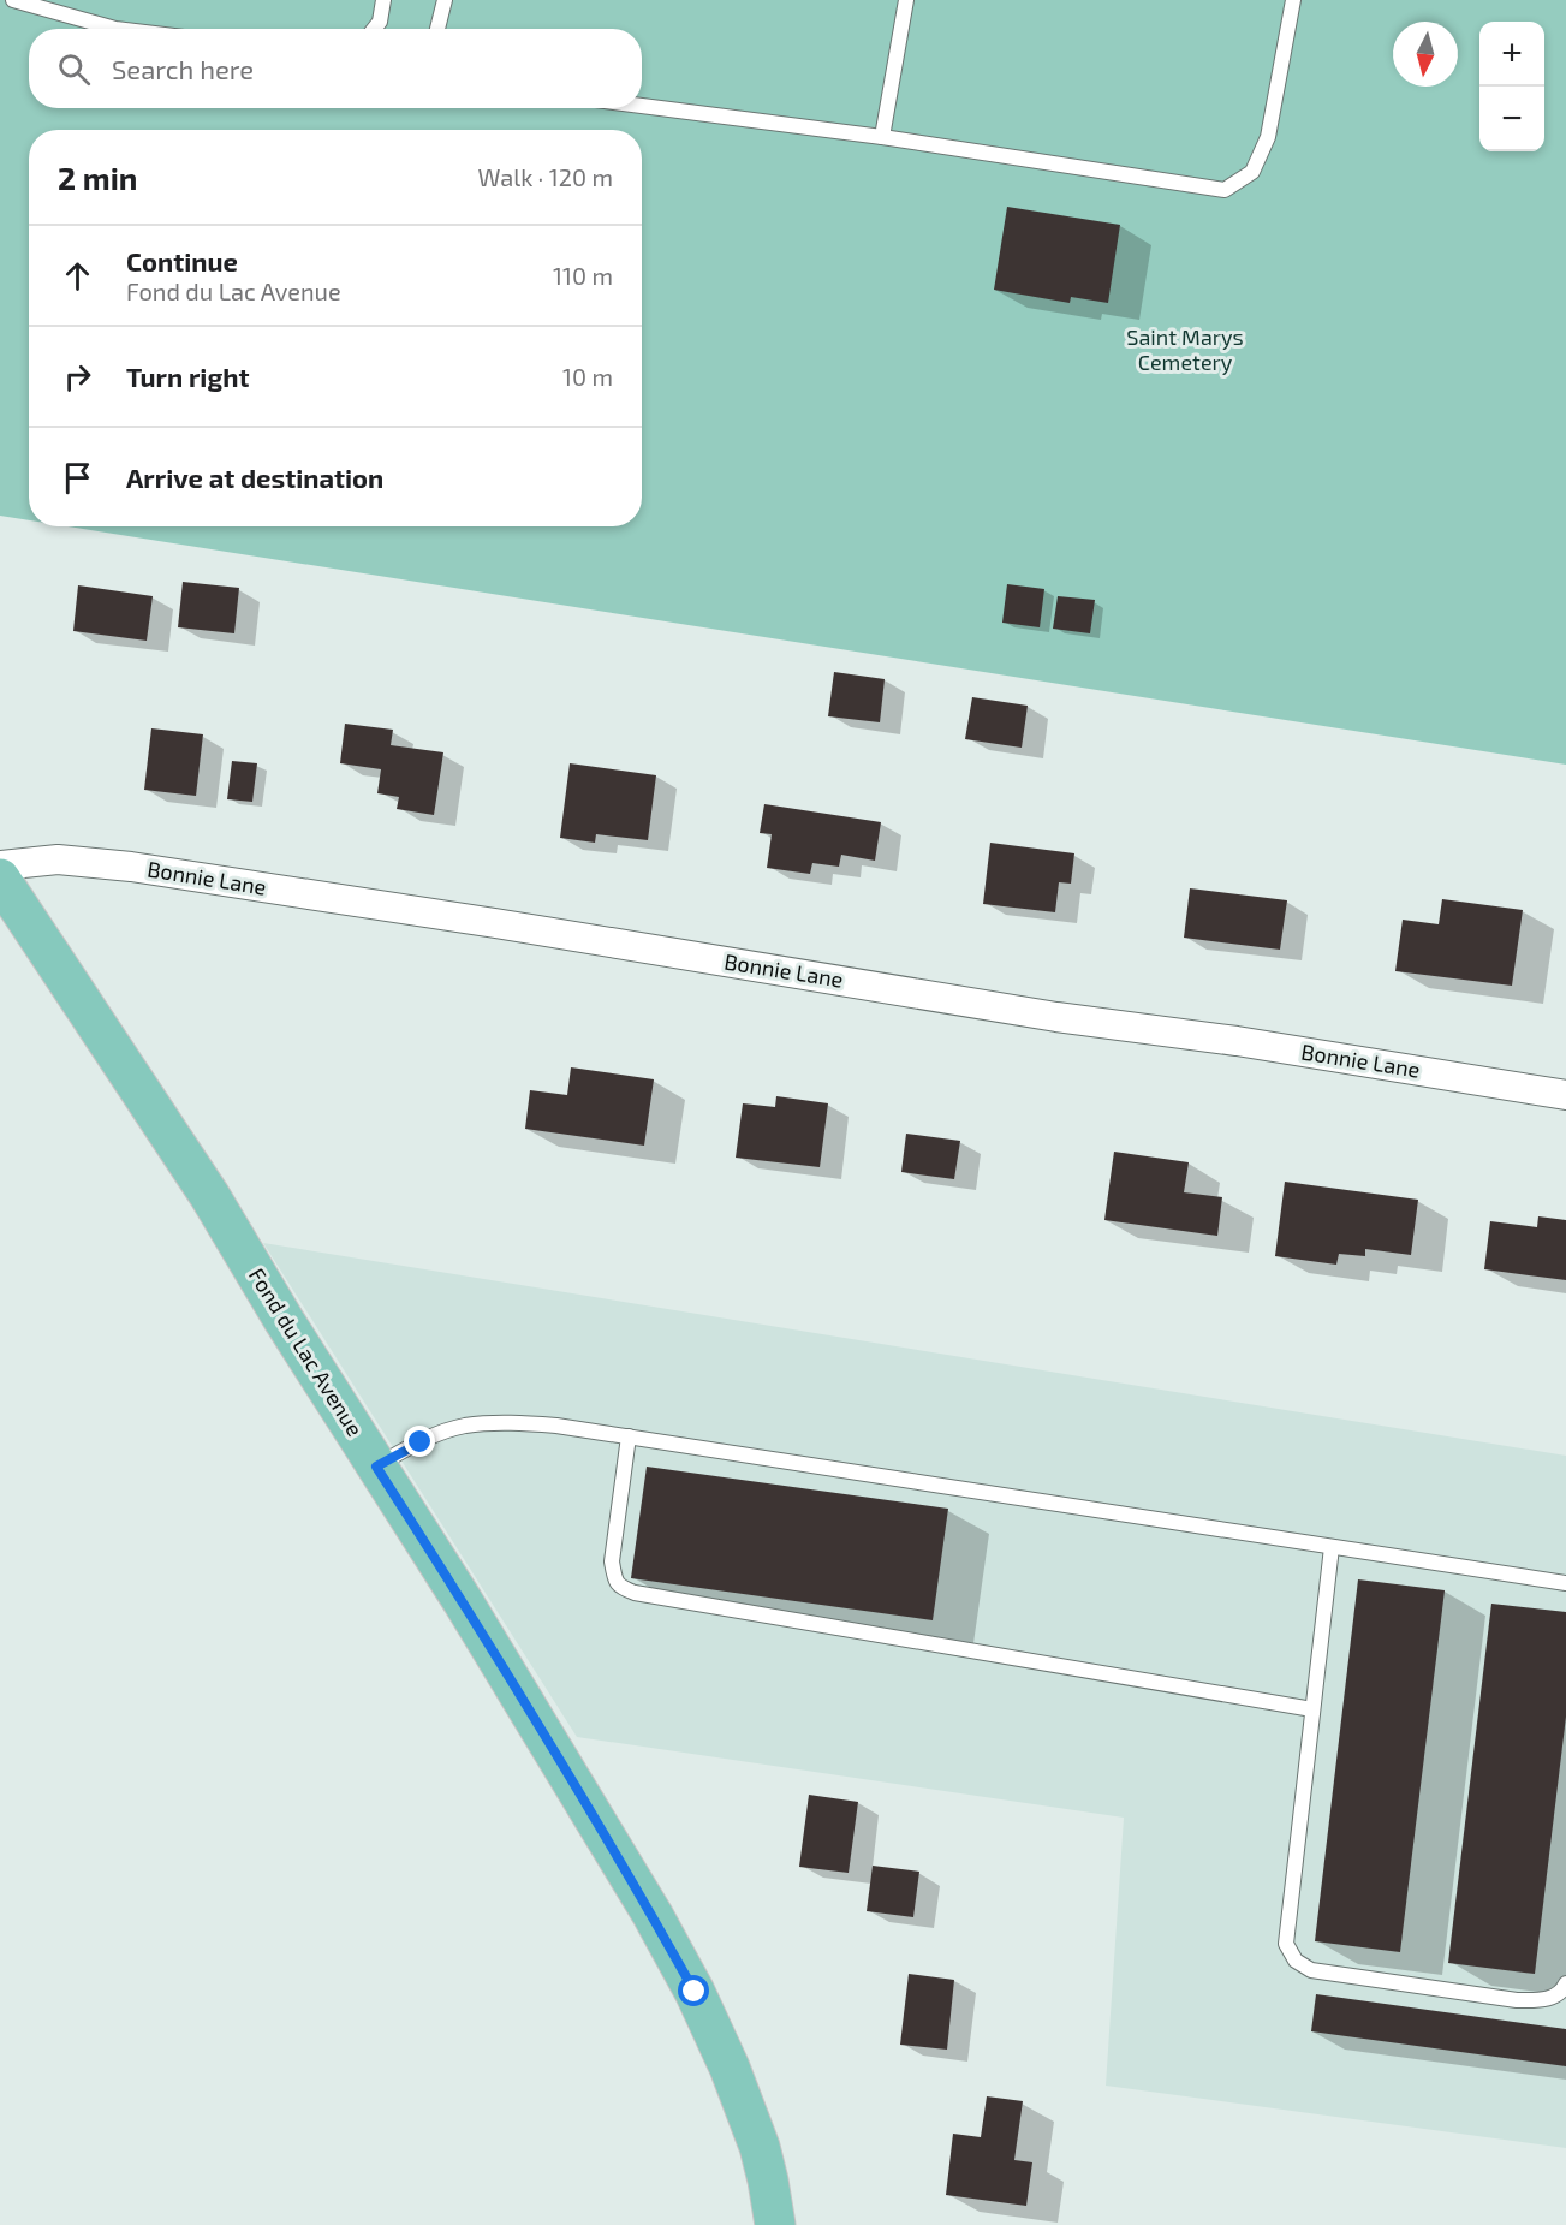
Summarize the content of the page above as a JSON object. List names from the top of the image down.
{
  "streets": {
    "main road": ["Fond du Lac Avenue"],
    "street": ["Bonnie Lane"]
  },
  "parks": ["Saint Marys Cemetery"],
  "north": "bottom",
  "page": {
    "map_buttons": ["+", "−"],
    "search": "Search here",
    "heading": ["2 min", "Walk · 120 m"],
    "list": [
      ["Continue", "Fond du Lac Avenue", "110 m"],
      ["Turn right", "10 m"],
      "Arrive at destination"
    ]
  }
}
